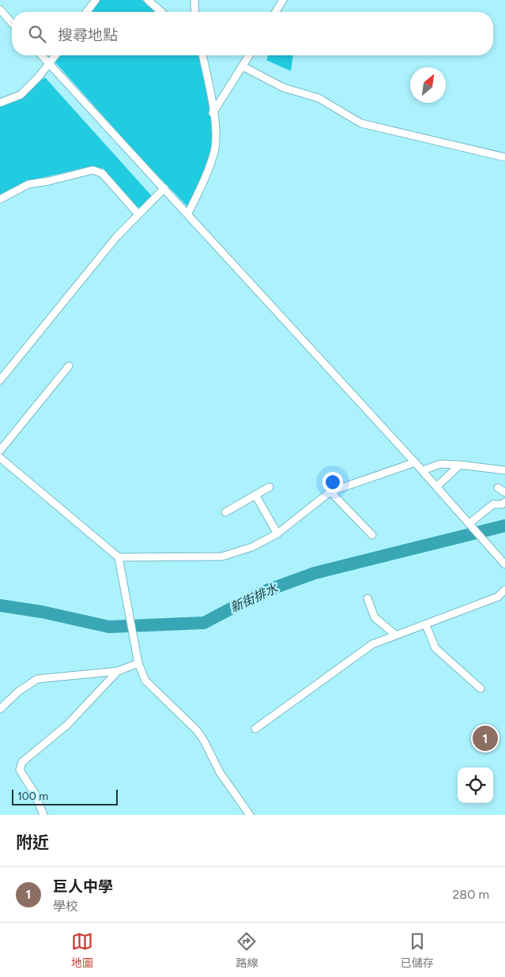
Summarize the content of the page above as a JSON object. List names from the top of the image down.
{
  "water": ["新街排水"],
  "scale_bar": "100 m",
  "north": "top right",
  "page": {
    "search": "搜尋地點",
    "pins": "1",
    "scale": "100 m",
    "heading": "附近",
    "list": [
      {
        "mark": "1",
        "name": "巨人中學",
        "note": "學校",
        "value": "280 m"
      }
    ],
    "nav": ["地圖", "路線", "已儲存"]
  }
}
